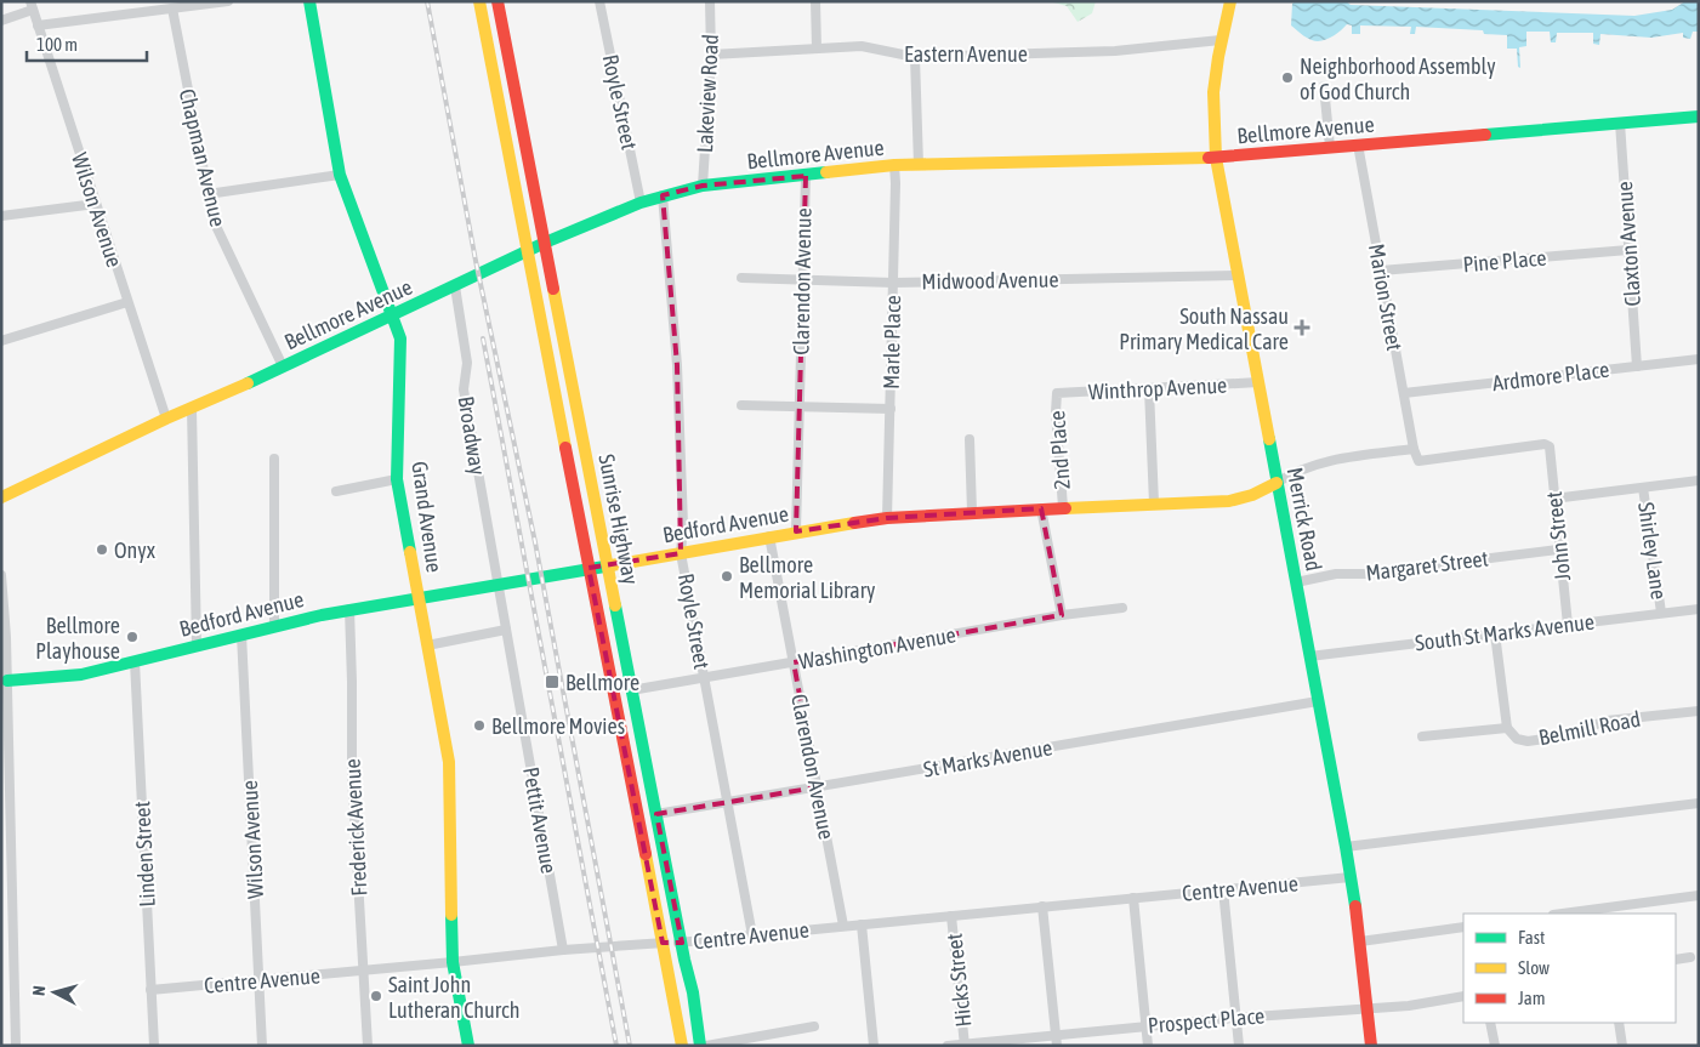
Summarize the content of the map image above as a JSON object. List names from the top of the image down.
{
  "streets": {
    "main road": [
      "Bellmore Avenue",
      "Grand Avenue",
      "Sunrise Highway",
      "Merrick Road",
      "Bedford Avenue"
    ],
    "street": [
      "Eastern Avenue",
      "Lakeview Road",
      "Royle Street",
      "Chapman Avenue",
      "Wilson Avenue",
      "Claxton Avenue",
      "Pine Place",
      "Midwood Avenue",
      "Clarendon Avenue",
      "Marion Street",
      "Marle Place",
      "Ardmore Place",
      "Winthrop Avenue",
      "Broadway",
      "2nd Place",
      "John Street",
      "Shirley Lane",
      "Margaret Street",
      "South St Marks Avenue",
      "Washington Avenue",
      "Belmill Road",
      "St Marks Avenue",
      "Pettit Avenue",
      "Frederick Avenue",
      "Linden Street",
      "Centre Avenue",
      "Hicks Street",
      "Prospect Place"
    ]
  },
  "crossings": [
    ["Eastern Avenue", "Lakeview Road"],
    ["Eastern Avenue", "Merrick Road"],
    ["Lakeview Road", "Bellmore Avenue"],
    ["Royle Street", "Bellmore Avenue"],
    ["Royle Street", "Bedford Avenue"],
    ["Royle Street", "Washington Avenue"],
    ["Royle Street", "St Marks Avenue"],
    ["Royle Street", "Centre Avenue"],
    ["Bellmore Avenue", "Chapman Avenue"],
    ["Bellmore Avenue", "Wilson Avenue"],
    ["Bellmore Avenue", "Claxton Avenue"],
    ["Bellmore Avenue", "Clarendon Avenue"],
    ["Bellmore Avenue", "Marion Street"],
    ["Bellmore Avenue", "Marle Place"],
    ["Bellmore Avenue", "Broadway"],
    ["Bellmore Avenue", "Grand Avenue"],
    ["Bellmore Avenue", "Sunrise Highway"],
    ["Bellmore Avenue", "Merrick Road"],
    ["Wilson Avenue", "Bedford Avenue"],
    ["Wilson Avenue", "Centre Avenue"],
    ["Claxton Avenue", "Pine Place"],
    ["Claxton Avenue", "Ardmore Place"],
    ["Pine Place", "Marion Street"],
    ["Midwood Avenue", "Clarendon Avenue"],
    ["Midwood Avenue", "Marle Place"],
    ["Midwood Avenue", "Merrick Road"],
    ["Clarendon Avenue", "Bedford Avenue"],
    ["Clarendon Avenue", "Washington Avenue"],
    ["Clarendon Avenue", "St Marks Avenue"],
    ["Clarendon Avenue", "Centre Avenue"],
    ["Marion Street", "Ardmore Place"],
    ["Marion Street", "John Street"],
    ["Marle Place", "Bedford Avenue"],
    ["Winthrop Avenue", "2nd Place"],
    ["Winthrop Avenue", "Merrick Road"],
    ["Broadway", "Bedford Avenue"],
    ["Broadway", "Pettit Avenue"],
    ["2nd Place", "Bedford Avenue"],
    ["Grand Avenue", "Bedford Avenue"],
    ["Grand Avenue", "Centre Avenue"],
    ["Sunrise Highway", "Bedford Avenue"],
    ["Sunrise Highway", "Washington Avenue"],
    ["Sunrise Highway", "St Marks Avenue"],
    ["Sunrise Highway", "Centre Avenue"],
    ["Merrick Road", "Bedford Avenue"],
    ["Merrick Road", "Margaret Street"],
    ["Merrick Road", "South St Marks Avenue"],
    ["Merrick Road", "St Marks Avenue"],
    ["Merrick Road", "Centre Avenue"],
    ["Merrick Road", "Prospect Place"],
    ["Bedford Avenue", "Pettit Avenue"],
    ["Bedford Avenue", "Frederick Avenue"],
    ["Bedford Avenue", "Linden Street"],
    ["John Street", "Margaret Street"],
    ["John Street", "South St Marks Avenue"],
    ["Shirley Lane", "South St Marks Avenue"],
    ["South St Marks Avenue", "Belmill Road"],
    ["Pettit Avenue", "Centre Avenue"],
    ["Frederick Avenue", "Centre Avenue"],
    ["Linden Street", "Centre Avenue"],
    ["Centre Avenue", "Hicks Street"],
    ["Hicks Street", "Prospect Place"]
  ],
  "places": {
    "other": [
      "Neighborhood Assembly of God Church",
      "Onyx",
      "Bellmore Memorial Library",
      "Bellmore Playhouse",
      "Bellmore Movies",
      "Saint John Lutheran Church"
    ],
    "health": ["South Nassau Primary Medical Care"],
    "transit": ["Bellmore"]
  },
  "legend": ["Fast", "Slow", "Jam"],
  "scale_bar": "100 m",
  "north": "left"
}
